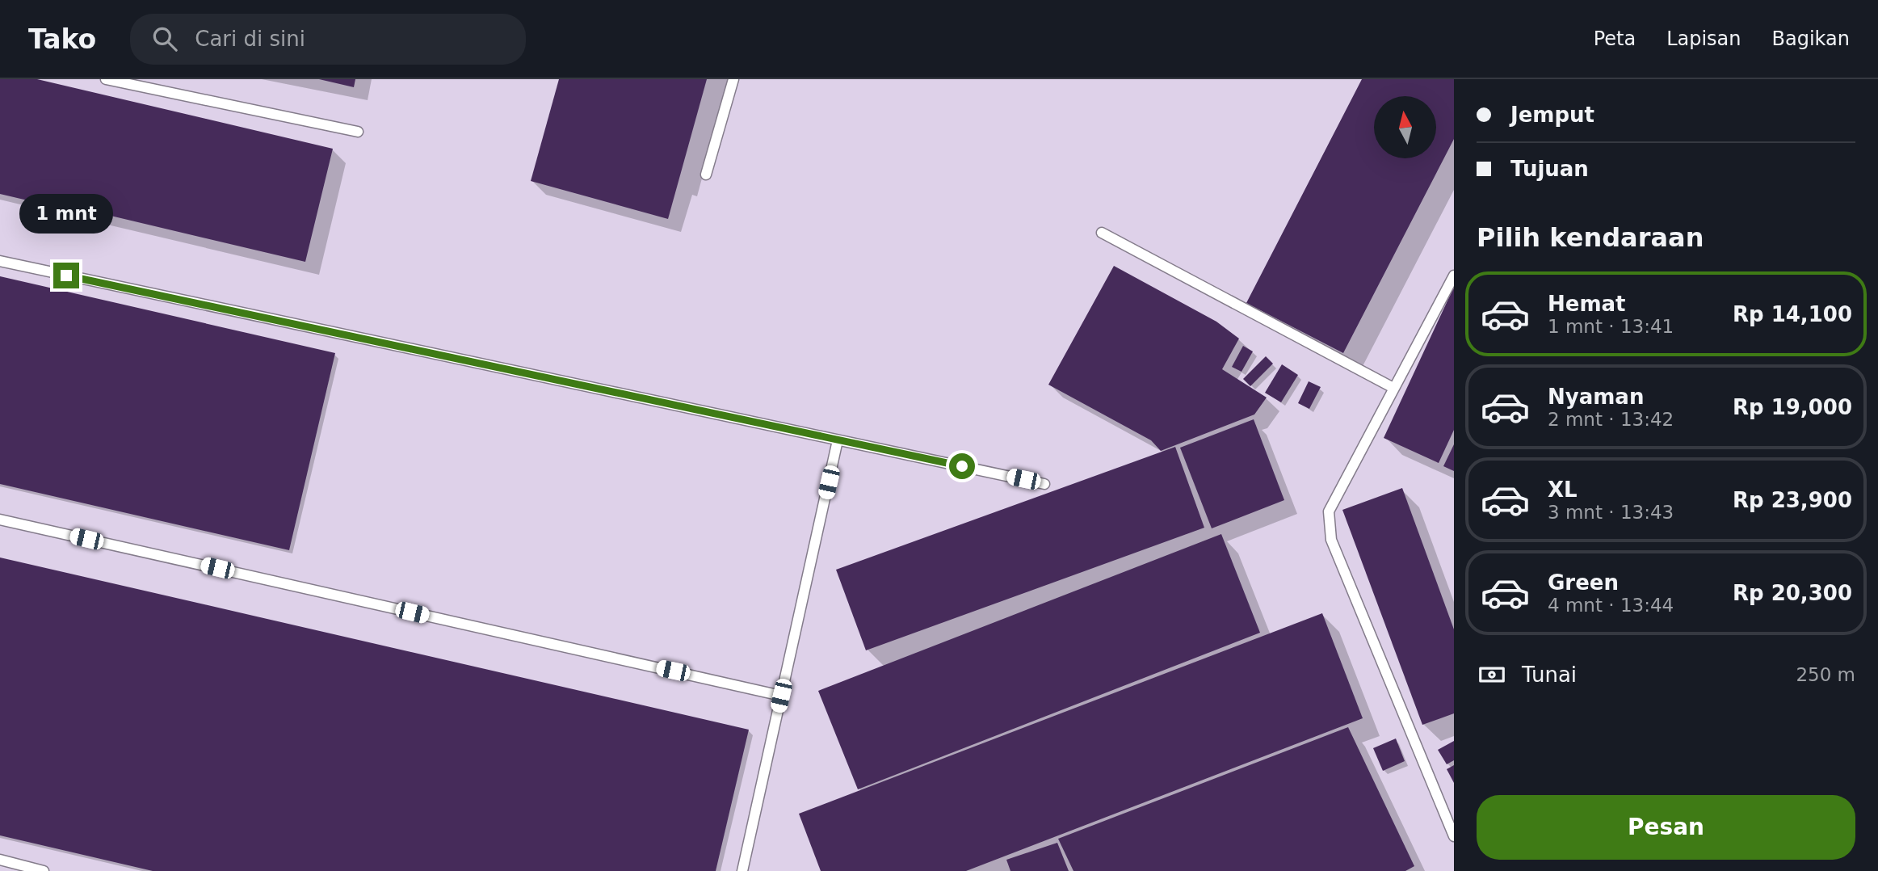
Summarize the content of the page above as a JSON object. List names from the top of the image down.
{
  "north": "top",
  "page": {
    "header": "Tako",
    "search": "Cari di sini",
    "nav": ["Peta", "Lapisan", "Bagikan"],
    "banner": ["Jemput", "Tujuan"],
    "bubble": "1 mnt",
    "heading": "Pilih kendaraan",
    "list": [
      {
        "name": "Hemat",
        "note": "1 mnt · 13:41",
        "value": "Rp 14,100"
      },
      {
        "name": "Nyaman",
        "note": "2 mnt · 13:42",
        "value": "Rp 19,000"
      },
      {
        "name": "XL",
        "note": "3 mnt · 13:43",
        "value": "Rp 23,900"
      },
      {
        "name": "Green",
        "note": "4 mnt · 13:44",
        "value": "Rp 20,300"
      }
    ],
    "pay": ["Tunai", "250 m"],
    "buttons": "Pesan"
  }
}
